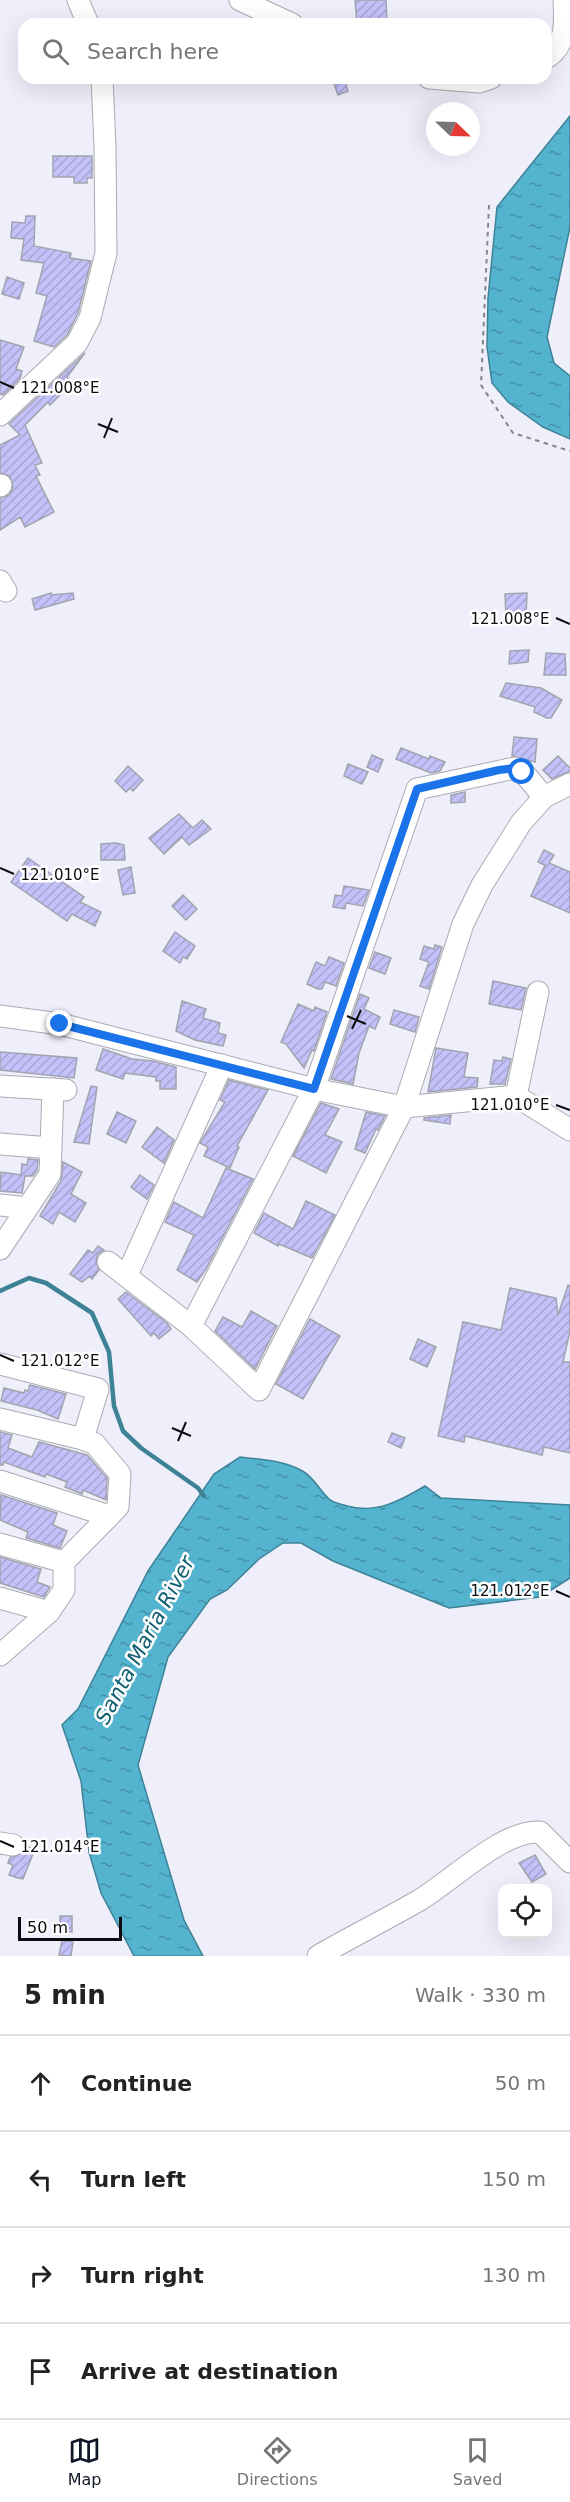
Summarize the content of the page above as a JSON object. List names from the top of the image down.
{
  "water": ["Santa Maria River"],
  "scale_bar": "50 m",
  "north": "bottom right",
  "page": {
    "search": "Search here",
    "scale": "50 m",
    "heading": ["5 min", "Walk · 330 m"],
    "list": [
      ["Continue", "50 m"],
      ["Turn left", "150 m"],
      ["Turn right", "130 m"],
      "Arrive at destination"
    ],
    "nav": ["Map", "Directions", "Saved"]
  },
  "coordinates": [
    "121.008°E",
    "121.010°E",
    "121.012°E",
    "121.014°E"
  ]
}
